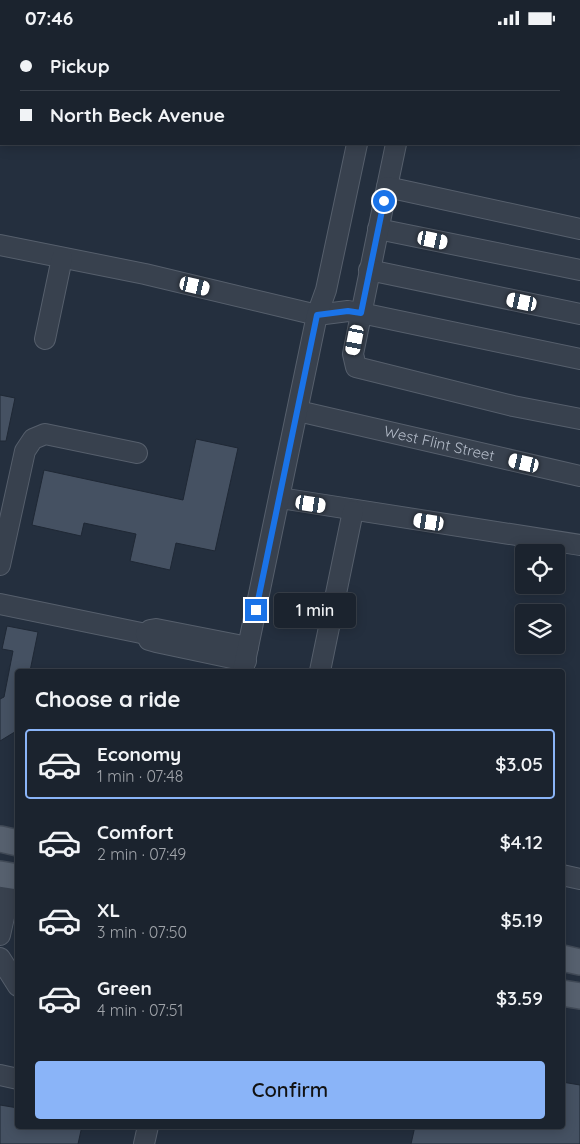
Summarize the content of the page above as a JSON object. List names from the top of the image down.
{
  "streets": {
    "street": ["West Flint Street"]
  },
  "page": {
    "status": "07:46",
    "banner": ["Pickup", "North Beck Avenue"],
    "bubble": "1 min",
    "heading": "Choose a ride",
    "list": [
      {
        "name": "Economy",
        "note": "1 min · 07:48",
        "value": "$3.05"
      },
      {
        "name": "Comfort",
        "note": "2 min · 07:49",
        "value": "$4.12"
      },
      {
        "name": "XL",
        "note": "3 min · 07:50",
        "value": "$5.19"
      },
      {
        "name": "Green",
        "note": "4 min · 07:51",
        "value": "$3.59"
      }
    ],
    "buttons": "Confirm"
  }
}
